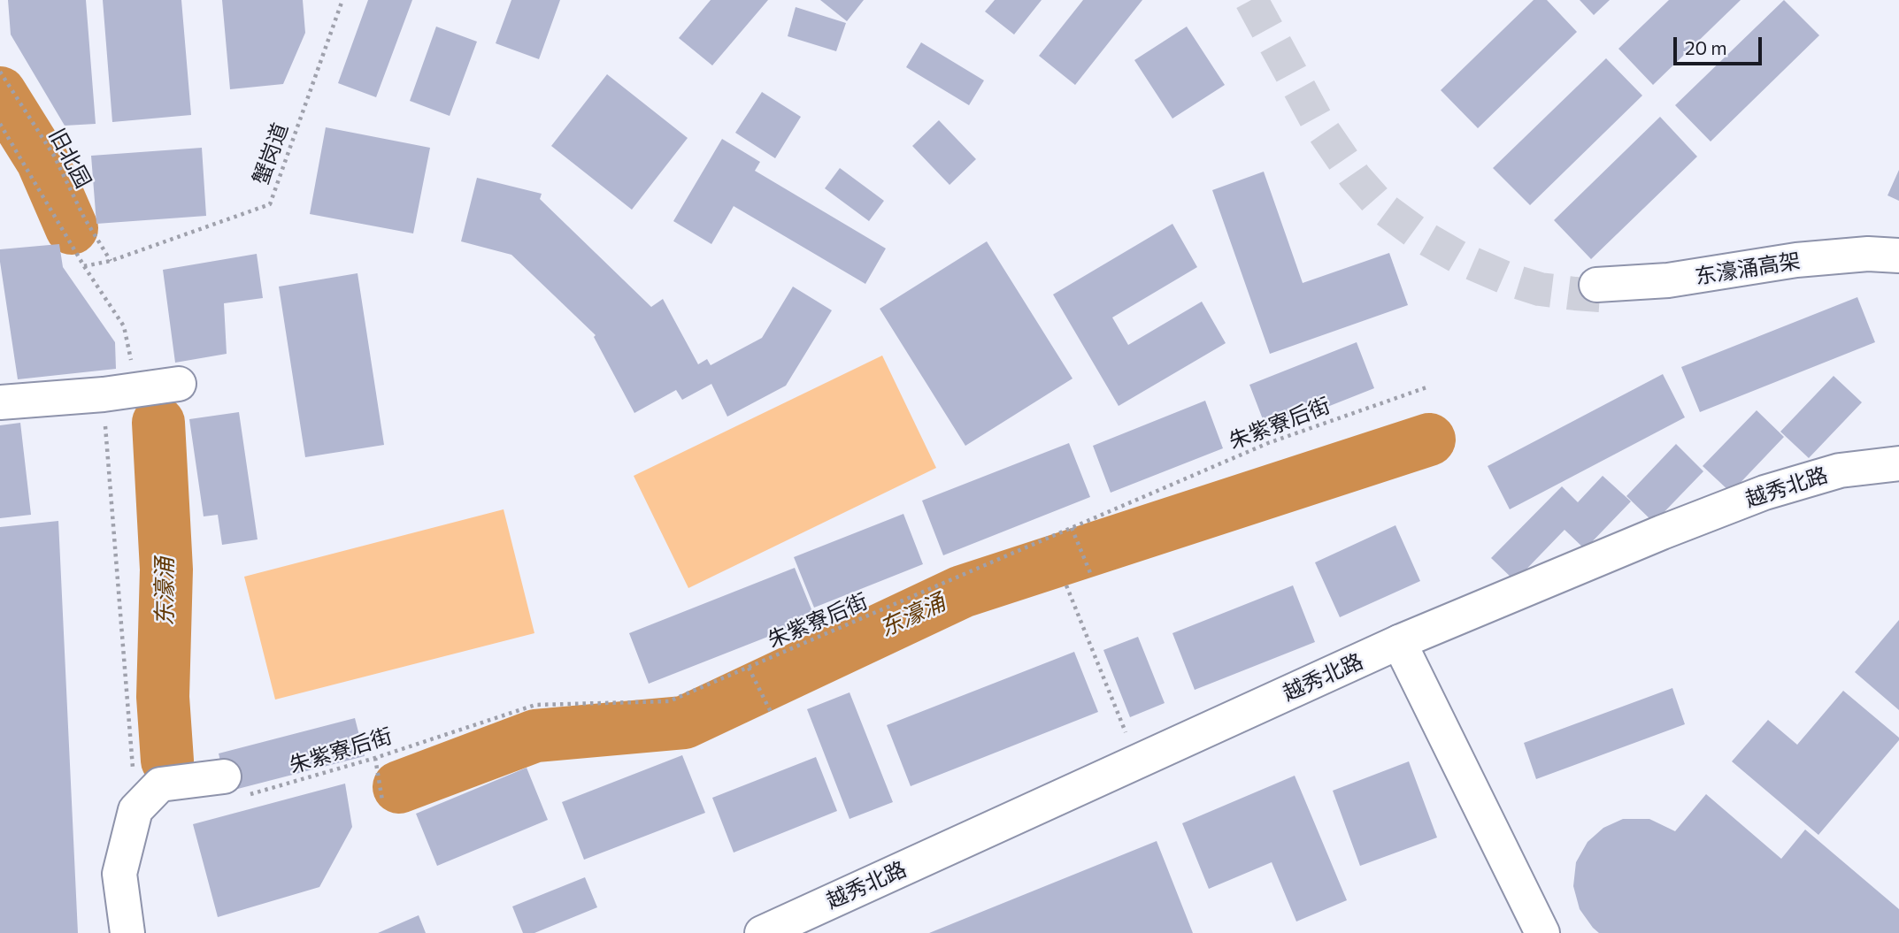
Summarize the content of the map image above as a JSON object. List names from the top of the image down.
{
  "streets": {
    "main road": ["东濠涌高架", "越秀北路"],
    "path": ["蟹岗道", "旧北园", "朱紫寮后街"]
  },
  "crossings": [
    ["蟹岗道", "旧北园"]
  ],
  "water": ["东濠涌"],
  "scale_bar": "20 m"
}
